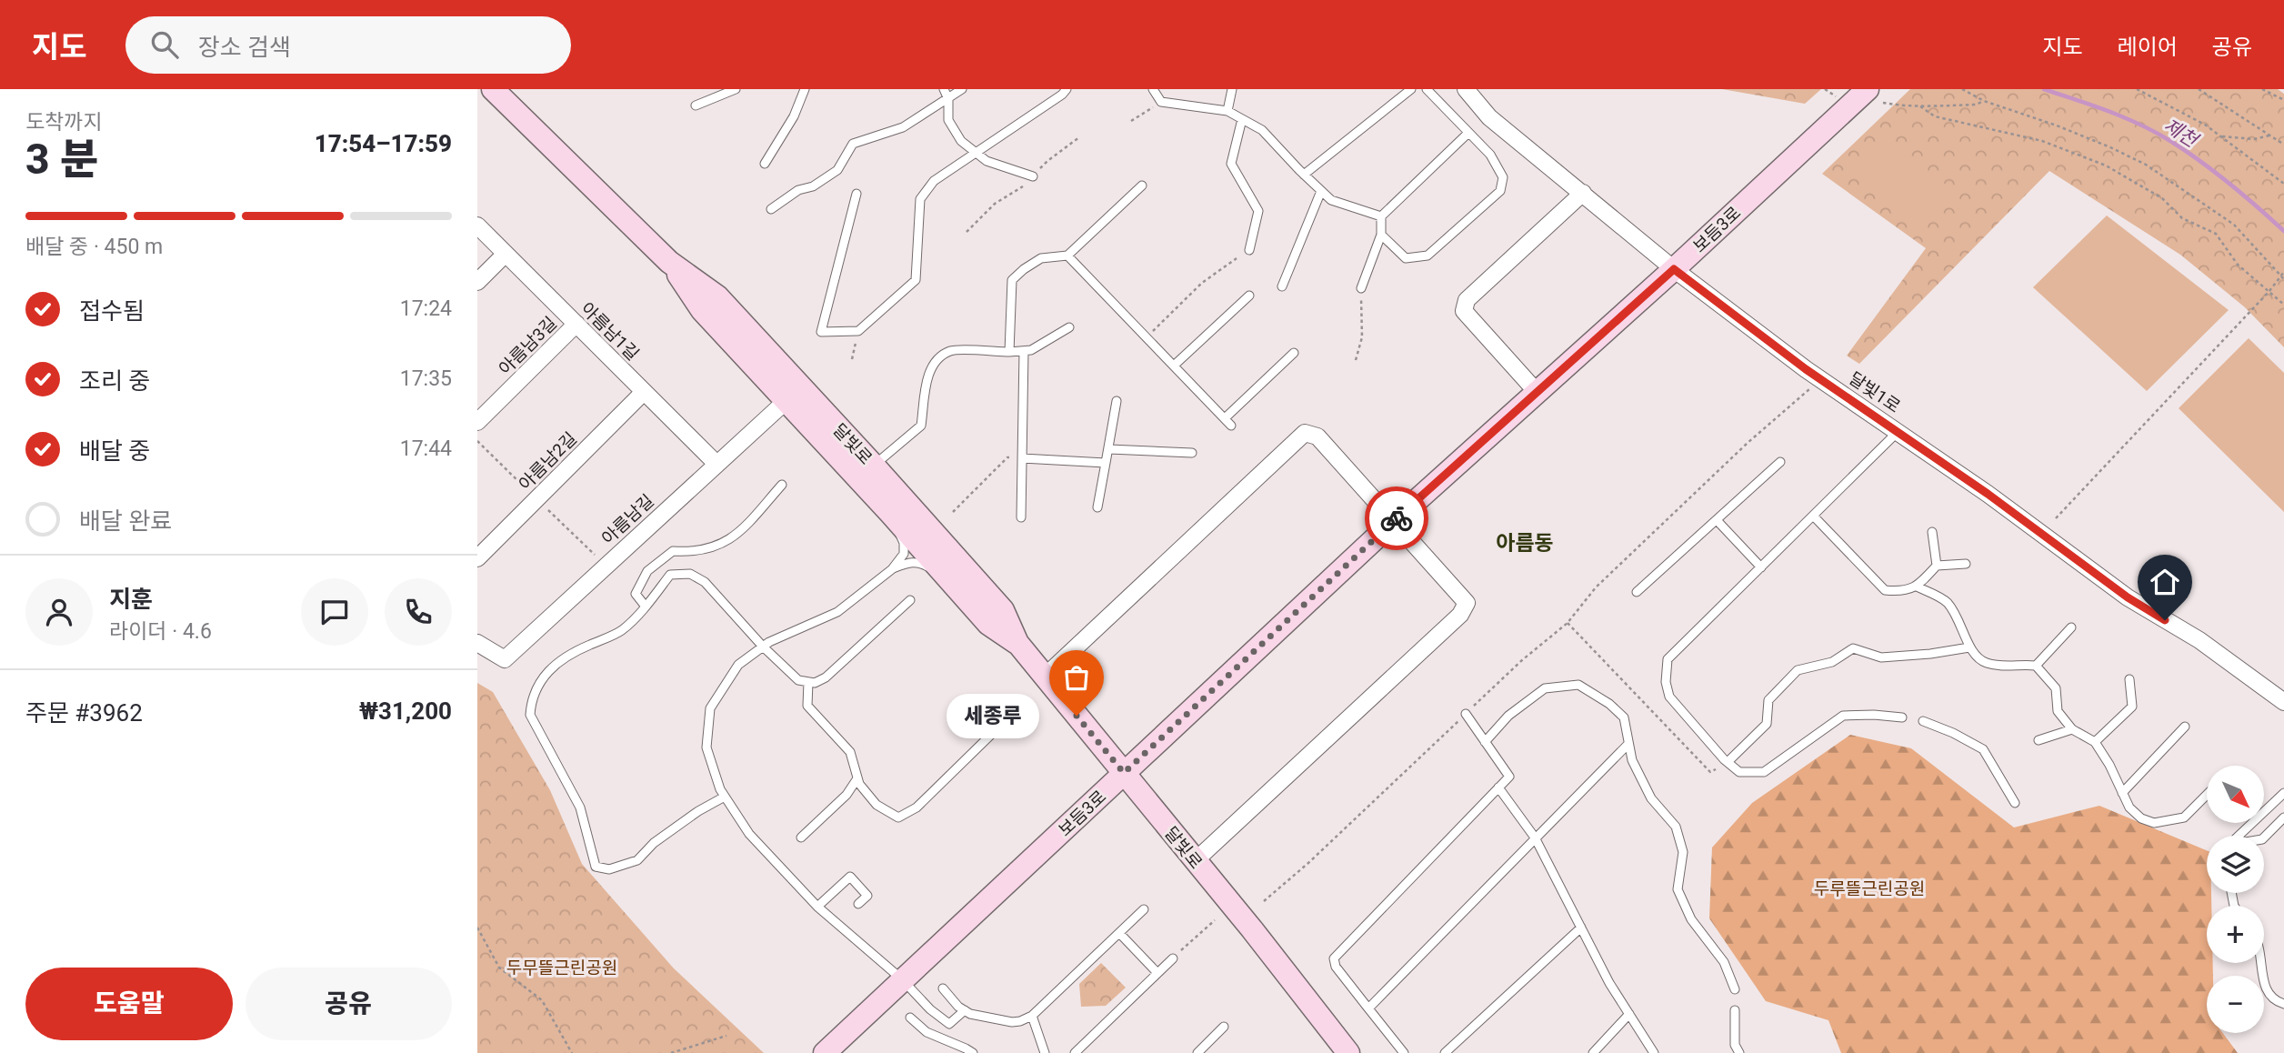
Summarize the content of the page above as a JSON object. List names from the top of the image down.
{
  "streets": {
    "street": [
      "보듬3로",
      "아름남1길",
      "아름남3길",
      "달빛1로",
      "달빛로",
      "아름남2길",
      "아름남길"
    ]
  },
  "crossings": [
    ["보듬3로", "달빛1로"],
    ["보듬3로", "달빛로"],
    ["아름남1길", "아름남3길"],
    ["아름남1길", "아름남2길"],
    ["아름남1길", "아름남길"],
    ["달빛로", "아름남길"]
  ],
  "districts": ["아름동"],
  "water": ["제천"],
  "parks": ["두루뜰근린공원", "두무뜰근린공원"],
  "places": ["세종루"],
  "north": "bottom right",
  "page": {
    "header": "지도",
    "search": "장소 검색",
    "nav": ["지도", "레이어", "공유"],
    "heading": ["3 분", "도착까지", "17:54–17:59"],
    "panel": [
      "지훈",
      "라이더 · 4.6",
      "주문 #3962",
      "₩31,200"
    ],
    "bar": "배달 중 · 450 m",
    "list": [
      ["접수됨", "17:24"],
      ["조리 중", "17:35"],
      ["배달 중", "17:44"],
      "배달 완료"
    ],
    "bubble": "세종루",
    "map_buttons": ["+", "−"],
    "buttons": ["도움말", "공유"]
  }
}
